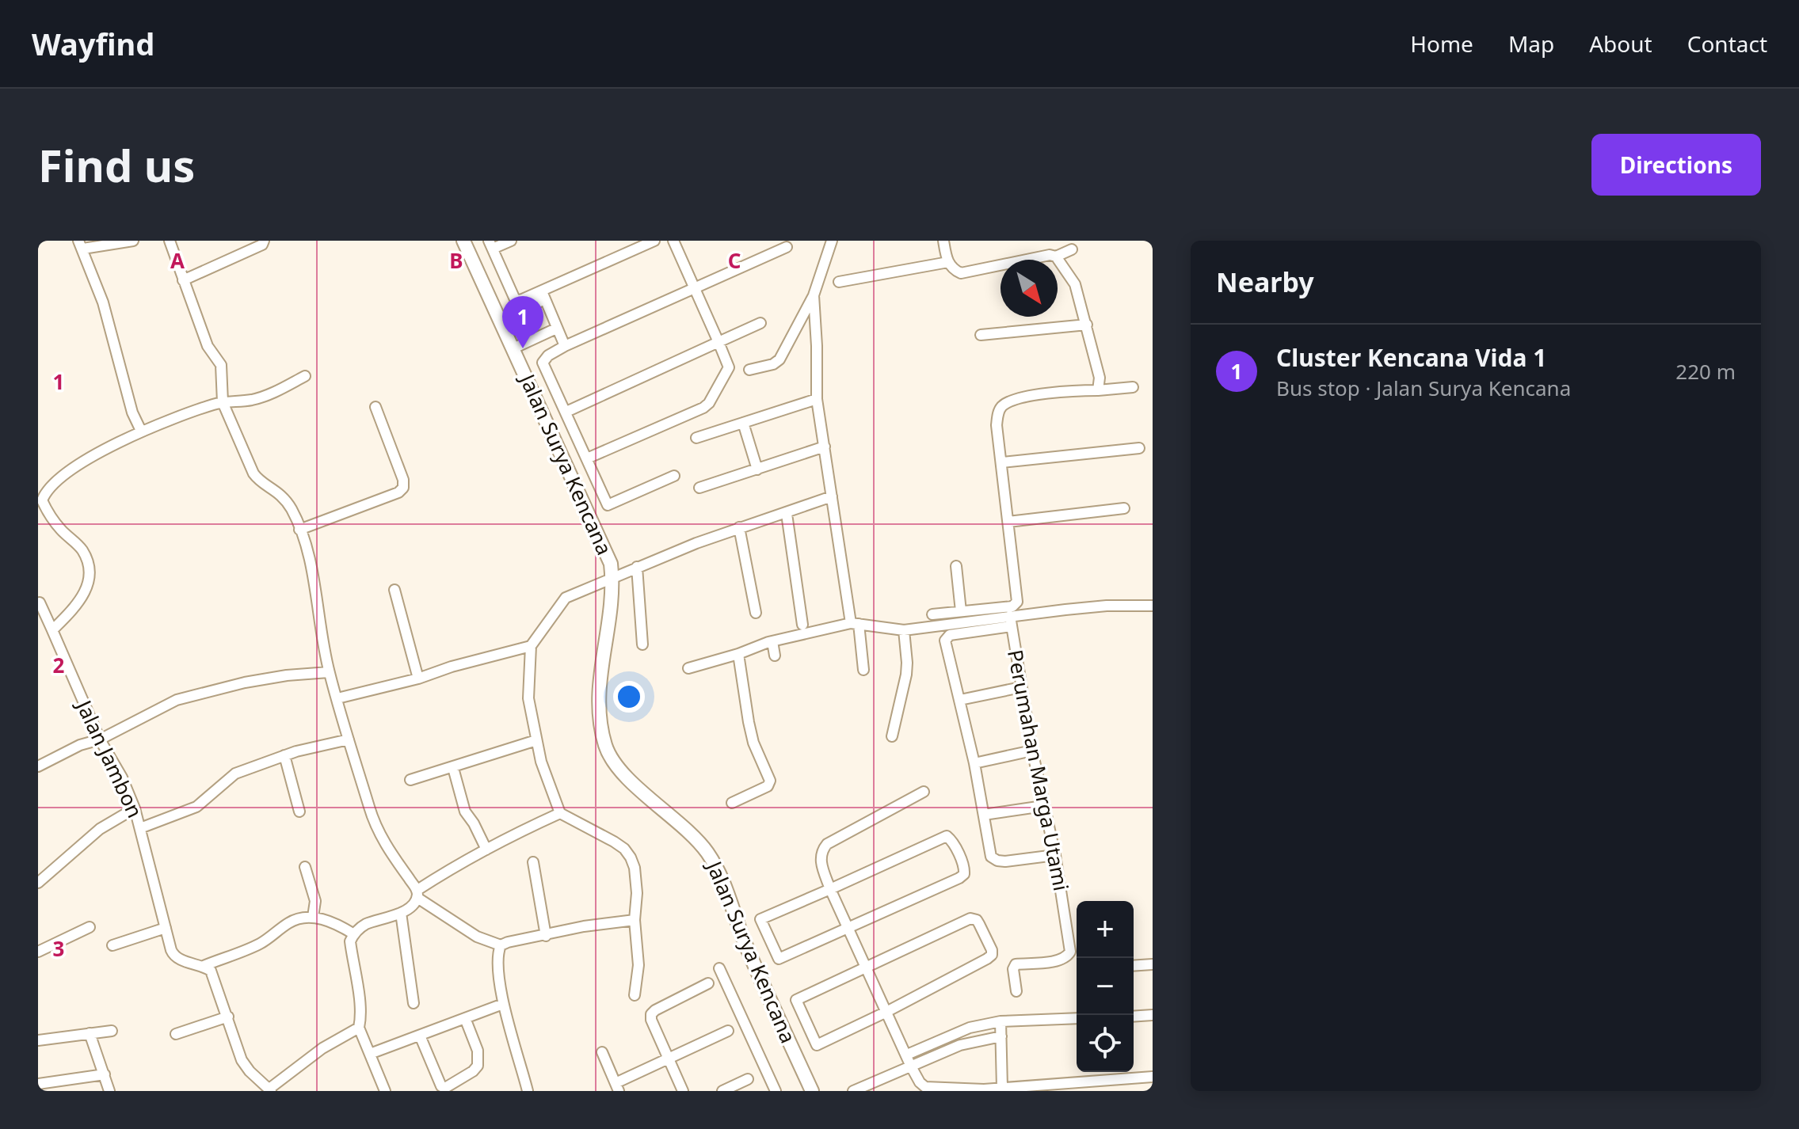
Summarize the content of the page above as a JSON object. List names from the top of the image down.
{
  "streets": {
    "street": ["Jalan Surya Kencana", "Jalan Jambon", "Perumahan Marga Utami"]
  },
  "north": "bottom right",
  "page": {
    "header": "Wayfind",
    "nav": [
      "Home",
      "Map",
      "About",
      "Contact"
    ],
    "buttons": "Directions",
    "title": "Find us",
    "heading": "Nearby",
    "pins": "1",
    "list": [
      {
        "mark": "1",
        "name": "Cluster Kencana Vida 1",
        "note": "Bus stop · Jalan Surya Kencana",
        "value": "220 m"
      }
    ],
    "map_buttons": ["+", "−"]
  },
  "grid": {
    "columns": ["A", "B", "C"],
    "rows": ["1", "2", "3"]
  }
}
